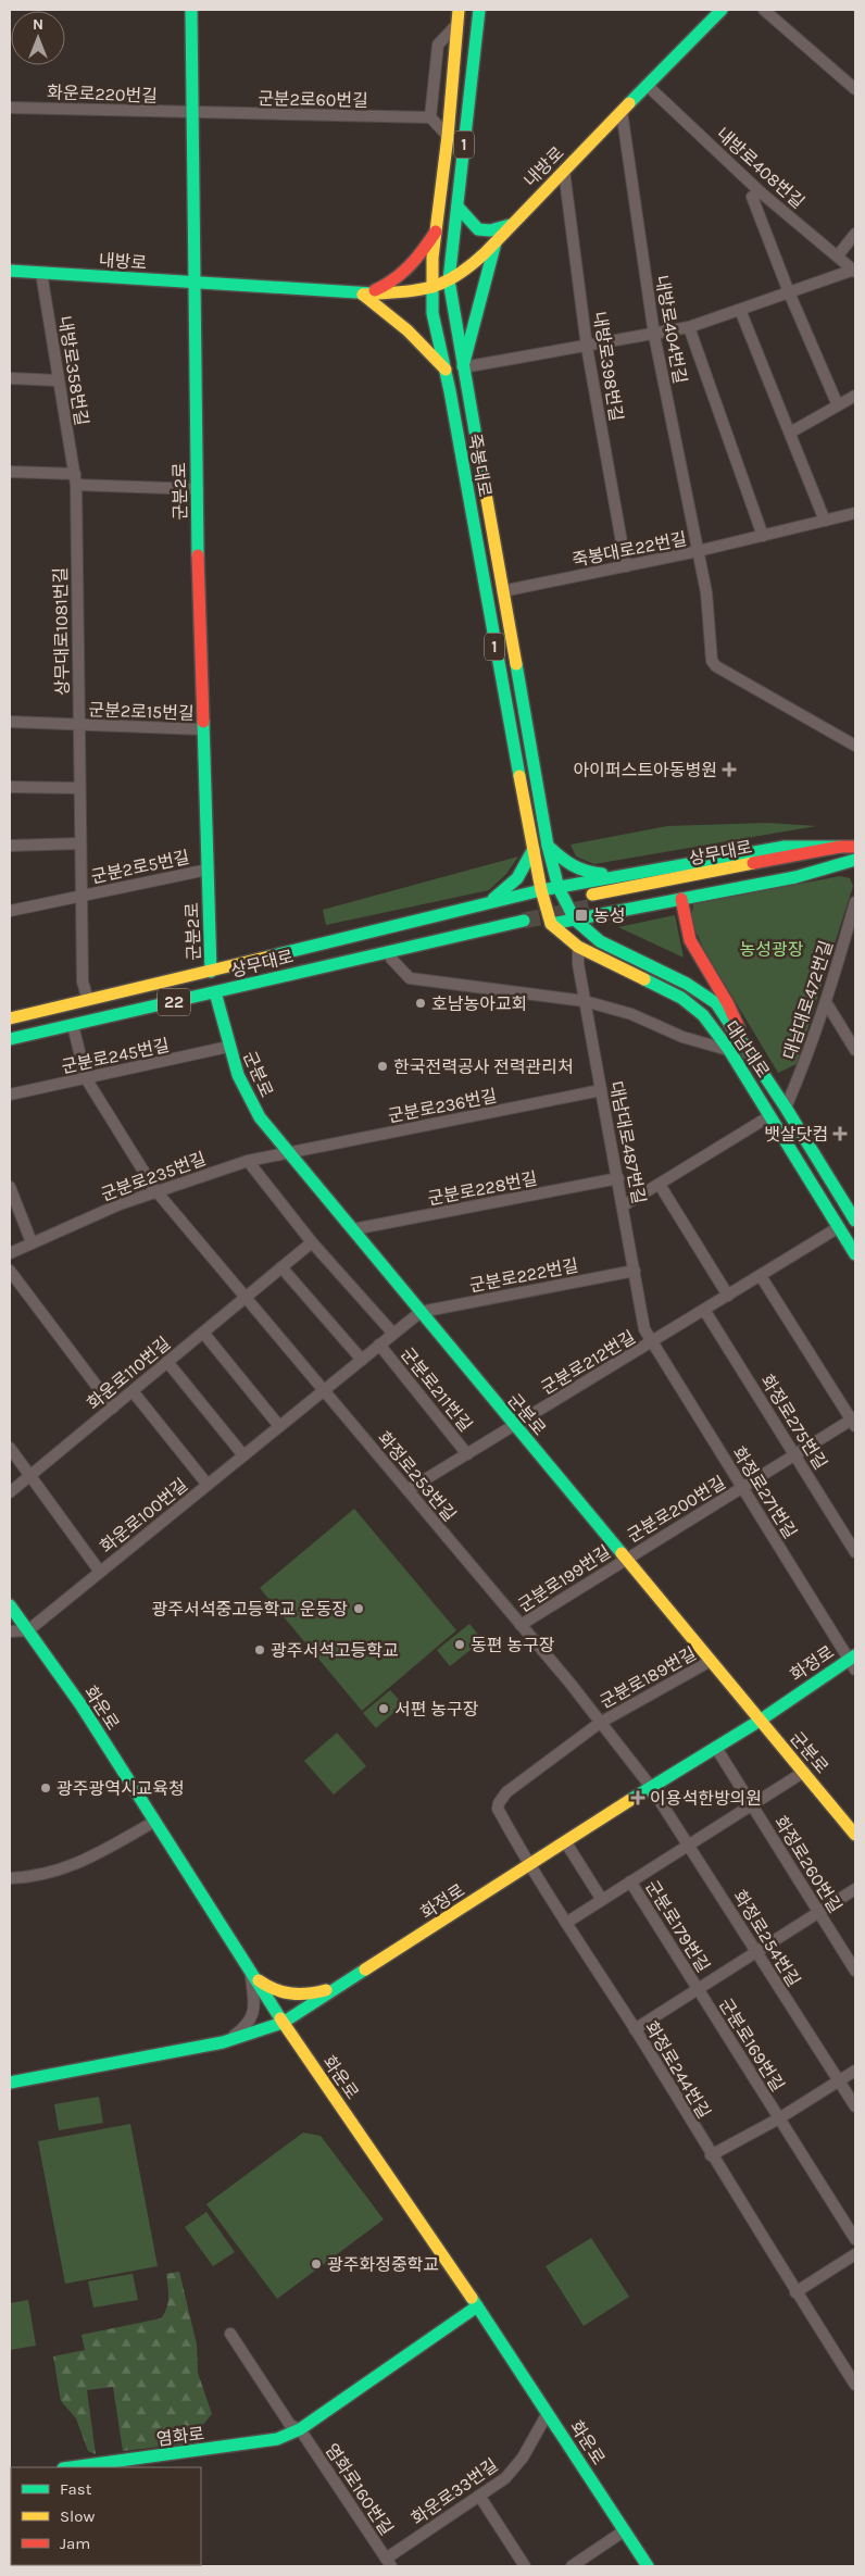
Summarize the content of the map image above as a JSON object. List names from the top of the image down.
{
  "streets": {
    "street": [
      "화운로220번길",
      "군분2로60번길",
      "1",
      "내방로",
      "내방로408번길",
      "내방로404번길",
      "내방로398번길",
      "내방로358번길",
      "죽봉대로",
      "군분2로",
      "죽봉대로22번길",
      "상무대로1081번길",
      "군분2로15번길",
      "상무대로",
      "군분2로5번길",
      "대남대로472번길",
      "22",
      "대남대로",
      "군분로245번길",
      "군분로",
      "군분로236번길",
      "대남대로487번길",
      "군분로235번길",
      "군분로228번길",
      "군분로222번길",
      "군분로212번길",
      "화운로110번길",
      "군분로211번길",
      "화정로275번길",
      "화정로253번길",
      "화정로271번길",
      "군분로200번길",
      "화운로100번길",
      "군분로199번길",
      "화정로",
      "군분로189번길",
      "화운로",
      "화정로260번길",
      "군분로179번길",
      "화정로254번길",
      "군분로169번길",
      "화정로244번길",
      "염화로",
      "염화로160번길",
      "화운로33번길"
    ]
  },
  "crossings": [
    ["화운로220번길", "군분2로60번길"],
    ["화운로220번길", "군분2로"],
    ["군분2로60번길", "군분2로"],
    ["내방로", "내방로408번길"],
    ["내방로", "내방로404번길"],
    ["내방로", "내방로398번길"],
    ["내방로", "내방로358번길"],
    ["내방로", "죽봉대로"],
    ["내방로", "군분2로"],
    ["내방로404번길", "죽봉대로22번길"],
    ["내방로398번길", "죽봉대로22번길"],
    ["내방로358번길", "상무대로1081번길"],
    ["죽봉대로", "죽봉대로22번길"],
    ["죽봉대로", "상무대로"],
    ["죽봉대로", "22"],
    ["죽봉대로", "대남대로"],
    ["군분2로", "군분2로15번길"],
    ["군분2로", "상무대로"],
    ["군분2로", "군분2로5번길"],
    ["상무대로1081번길", "군분2로15번길"],
    ["상무대로1081번길", "상무대로"],
    ["상무대로1081번길", "군분2로5번길"],
    ["상무대로", "22"],
    ["상무대로", "대남대로"],
    ["상무대로", "군분로"],
    ["상무대로", "화정로253번길"],
    ["대남대로472번길", "대남대로"],
    ["22", "대남대로"],
    ["대남대로", "대남대로487번길"],
    ["대남대로", "군분로212번길"],
    ["군분로245번길", "군분로"],
    ["군분로245번길", "화정로253번길"],
    ["군분로", "군분로236번길"],
    ["군분로", "군분로235번길"],
    ["군분로", "군분로228번길"],
    ["군분로", "군분로222번길"],
    ["군분로", "군분로212번길"],
    ["군분로", "군분로211번길"],
    ["군분로", "군분로200번길"],
    ["군분로", "화운로100번길"],
    ["군분로", "군분로199번길"],
    ["군분로", "화정로"],
    ["군분로", "군분로189번길"],
    ["군분로", "군분로179번길"],
    ["군분로236번길", "대남대로487번길"],
    ["군분로236번길", "군분로235번길"],
    ["대남대로487번길", "군분로228번길"],
    ["대남대로487번길", "군분로222번길"],
    ["대남대로487번길", "군분로212번길"],
    ["대남대로487번길", "화정로271번길"],
    ["군분로235번길", "화정로253번길"],
    ["군분로222번길", "화운로100번길"],
    ["군분로212번길", "군분로211번길"],
    ["군분로212번길", "화정로275번길"],
    ["군분로212번길", "화정로271번길"],
    ["화운로110번길", "화정로253번길"],
    ["화운로110번길", "화운로100번길"],
    ["군분로211번길", "화정로253번길"],
    ["군분로211번길", "화운로100번길"],
    ["화정로275번길", "군분로200번길"],
    ["화정로253번길", "화운로100번길"],
    ["화정로253번길", "군분로199번길"],
    ["화정로253번길", "화정로"],
    ["화정로253번길", "군분로189번길"],
    ["화정로253번길", "화정로254번길"],
    ["화정로271번길", "군분로200번길"],
    ["화정로271번길", "화정로"],
    ["군분로200번길", "군분로199번길"],
    ["화운로100번길", "화운로"],
    ["화정로", "군분로189번길"],
    ["화정로", "화운로"],
    ["화정로", "화정로260번길"],
    ["화정로", "화정로254번길"],
    ["화정로", "화정로244번길"],
    ["군분로189번길", "화정로244번길"],
    ["화운로", "염화로"],
    ["화운로", "화운로33번길"],
    ["화정로260번길", "군분로179번길"],
    ["화정로260번길", "군분로169번길"],
    ["군분로179번길", "화정로254번길"],
    ["군분로179번길", "군분로169번길"],
    ["군분로179번길", "화정로244번길"],
    ["화정로254번길", "군분로169번길"],
    ["군분로169번길", "화정로244번길"],
    ["염화로", "염화로160번길"],
    ["염화로160번길", "화운로33번길"]
  ],
  "parks": ["농성광장"],
  "places": {
    "health": ["아이퍼스트아동병원", "뱃살닷컴", "이용석한방의원"],
    "transit": ["농성"],
    "other": [
      "호남농아교회",
      "한국전력공사 전력관리처",
      "광주서석중고등학교 운동장",
      "동편 농구장",
      "광주서석고등학교",
      "서편 농구장",
      "광주광역시교육청",
      "광주화정중학교"
    ]
  },
  "legend": ["Fast", "Slow", "Jam"],
  "north": "top"
}
